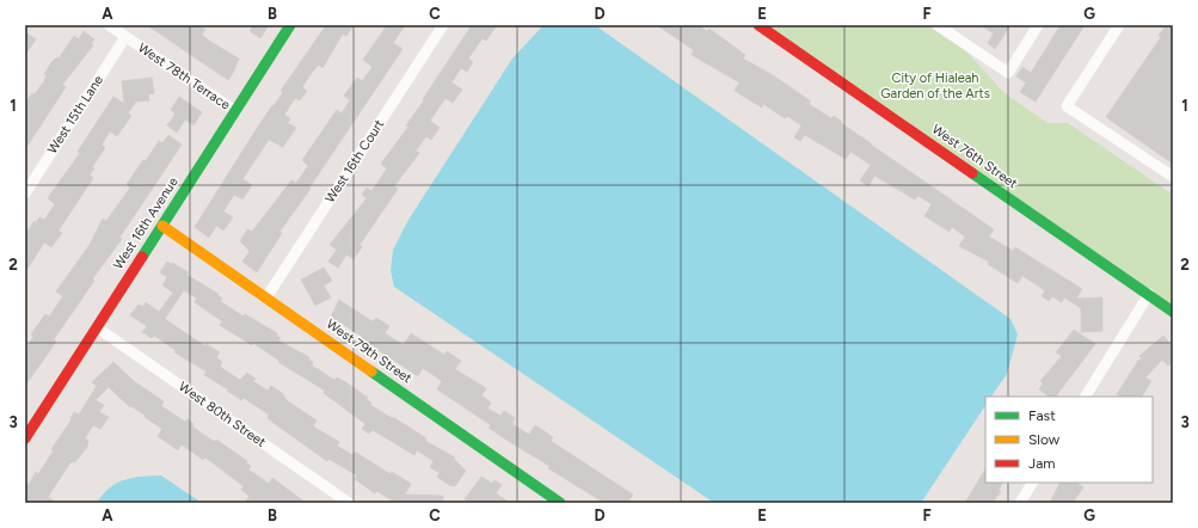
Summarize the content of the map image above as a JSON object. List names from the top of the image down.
{
  "streets": {
    "street": [
      "West 78th Terrace",
      "West 15th Lane",
      "West 76th Street",
      "West 16th Court",
      "West 16th Avenue",
      "West 79th Street",
      "West 80th Street"
    ]
  },
  "crossings": [
    ["West 78th Terrace", "West 15th Lane"],
    ["West 78th Terrace", "West 16th Avenue"],
    ["West 16th Court", "West 79th Street"],
    ["West 16th Avenue", "West 79th Street"],
    ["West 16th Avenue", "West 80th Street"]
  ],
  "parks": ["City of Hialeah Garden of the Arts"],
  "legend": ["Fast", "Slow", "Jam"],
  "grid": {
    "columns": [
      "A",
      "B",
      "C",
      "D",
      "E",
      "F",
      "G"
    ],
    "rows": ["1", "2", "3"]
  }
}
